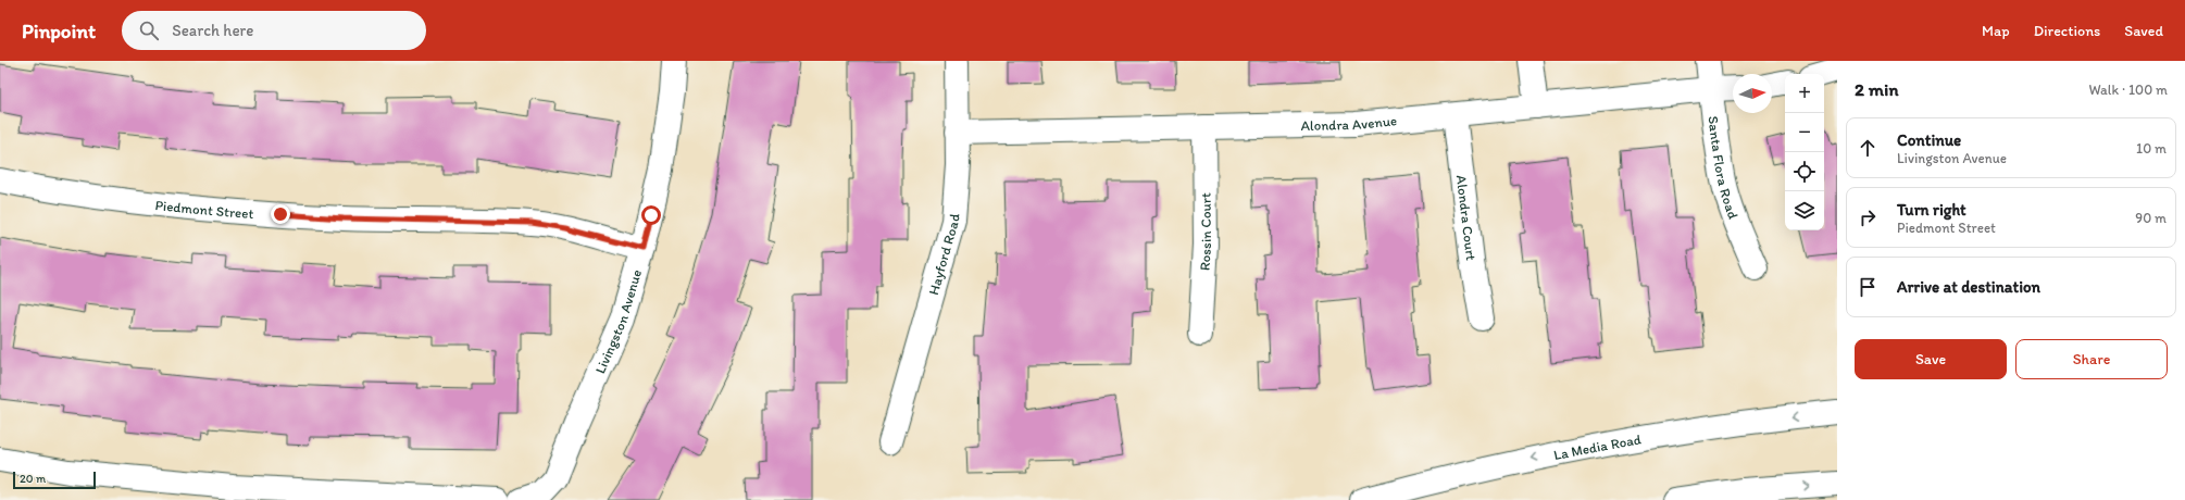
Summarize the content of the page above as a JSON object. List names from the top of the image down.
{
  "streets": {
    "street": [
      "Alondra Avenue",
      "Santa Flora Road",
      "Piedmont Street",
      "Alondra Court",
      "Rossin Court",
      "Hayford Road",
      "Livingston Avenue",
      "La Media Road"
    ]
  },
  "crossings": [
    ["Alondra Avenue", "Santa Flora Road"],
    ["Alondra Avenue", "Alondra Court"],
    ["Alondra Avenue", "Rossin Court"],
    ["Alondra Avenue", "Hayford Road"],
    ["Piedmont Street", "Livingston Avenue"]
  ],
  "scale_bar": "20 m",
  "north": "right",
  "page": {
    "header": "Pinpoint",
    "search": "Search here",
    "nav": ["Map", "Directions", "Saved"],
    "heading": ["2 min", "Walk · 100 m"],
    "map_buttons": ["+", "−"],
    "list": [
      ["Continue", "Livingston Avenue", "10 m"],
      ["Turn right", "Piedmont Street", "90 m"],
      "Arrive at destination"
    ],
    "buttons": ["Save", "Share"],
    "scale": "20 m"
  }
}
